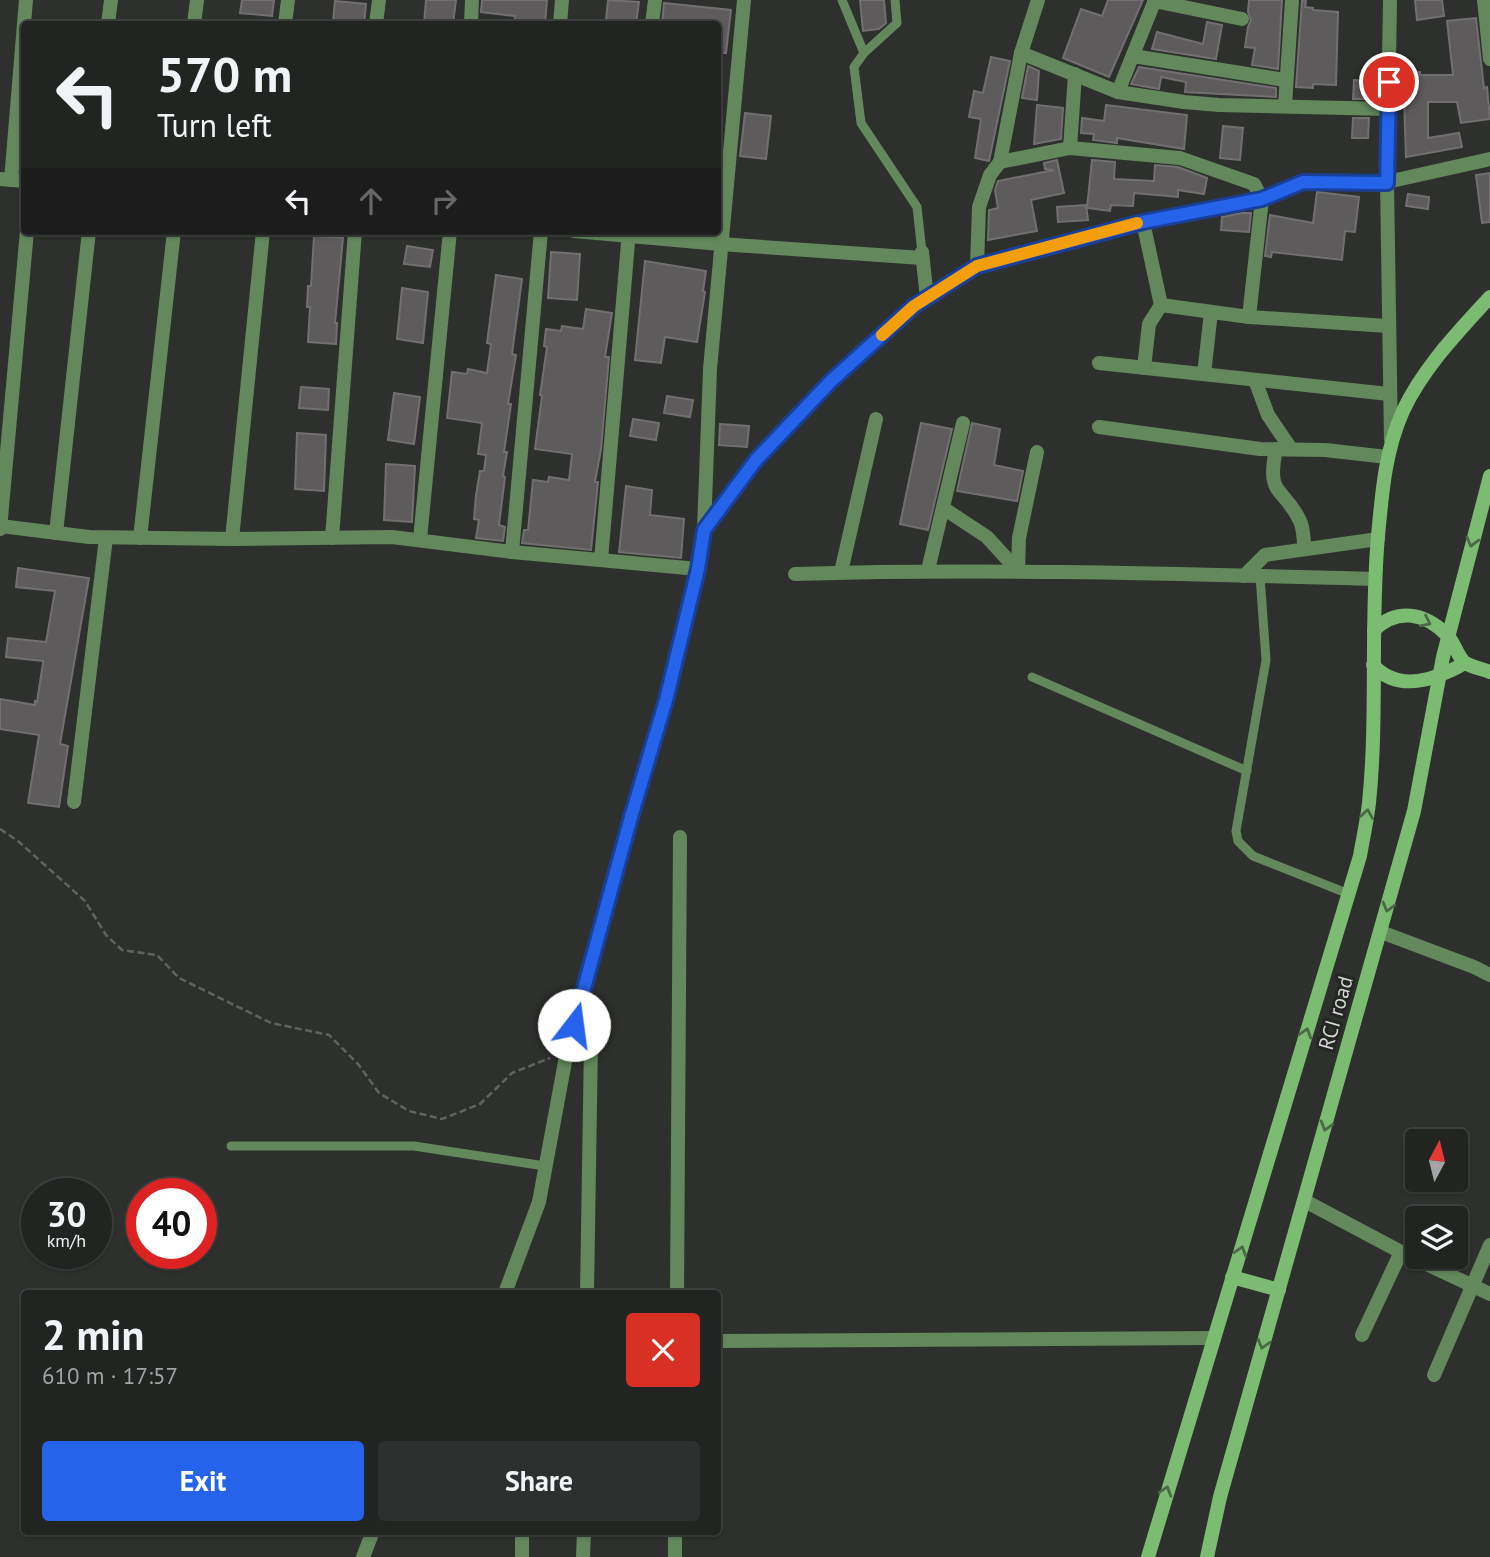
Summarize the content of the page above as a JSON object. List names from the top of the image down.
{
  "streets": {
    "main road": ["RCI road"]
  },
  "north": "top",
  "page": {
    "turn": ["570 m", "Turn left"],
    "speed": "30 km/h",
    "limit": "40",
    "heading": ["2 min", "610 m · 17:57"],
    "buttons": ["Exit", "Share"]
  }
}
